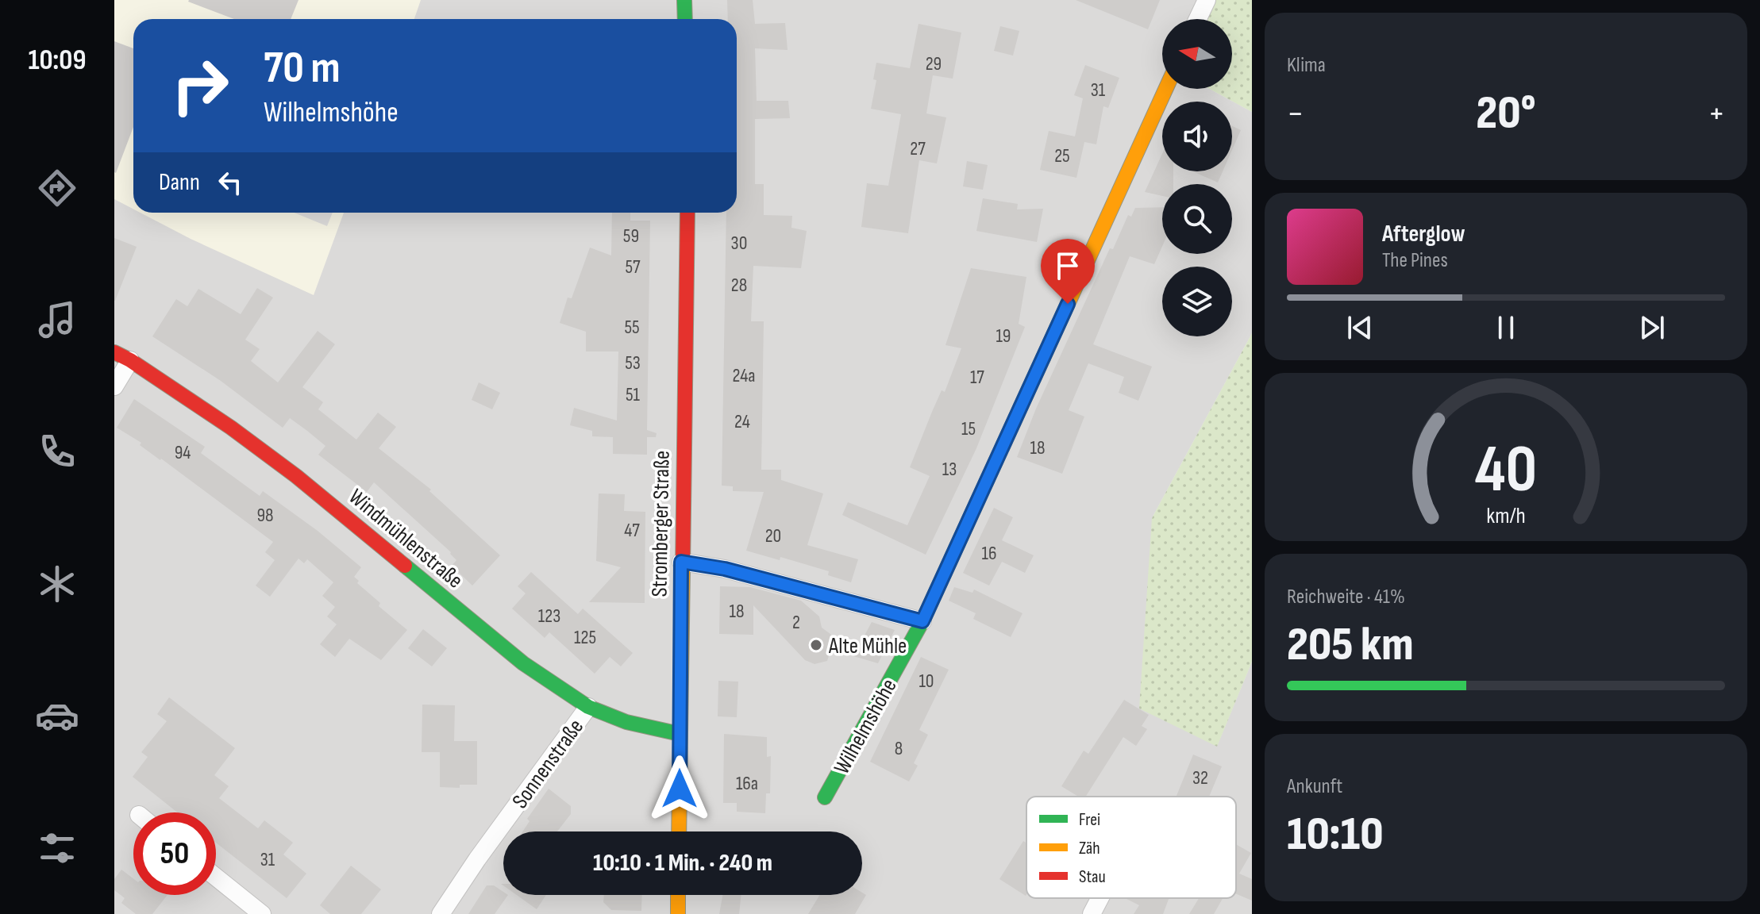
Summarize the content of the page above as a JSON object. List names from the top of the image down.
{
  "streets": {
    "street": [
      "Stromberger Straße",
      "Windmühlenstraße",
      "Wilhelmshöhe",
      "Sonnenstraße"
    ]
  },
  "crossings": [
    ["Stromberger Straße", "Windmühlenstraße"],
    ["Windmühlenstraße", "Sonnenstraße"]
  ],
  "places": ["Alte Mühle"],
  "house_numbers": [
    "29",
    "31",
    "27",
    "25",
    "59",
    "30",
    "57",
    "28",
    "55",
    "19",
    "53",
    "24a",
    "17",
    "51",
    "24",
    "15",
    "18",
    "94",
    "13",
    "98",
    "47",
    "20",
    "16",
    "18",
    "123",
    "2",
    "125",
    "10",
    "8",
    "32",
    "16a",
    "31"
  ],
  "legend": ["Frei", "Zäh", "Stau"],
  "north": "left",
  "page": {
    "tabs": "10:09",
    "tile": [
      "Klima",
      ["Reichweite · 41%", "205 km"],
      ["Ankunft", "10:10"]
    ],
    "turn": ["70 m", "Wilhelmshöhe"],
    "heat": ["−", "20°", "+"],
    "then": "Dann",
    "song": ["Afterglow", "The Pines"],
    "limit": "50",
    "trip": "10:10 · 1 Min. · 240 m",
    "gauge": ["40", "km/h"]
  }
}
